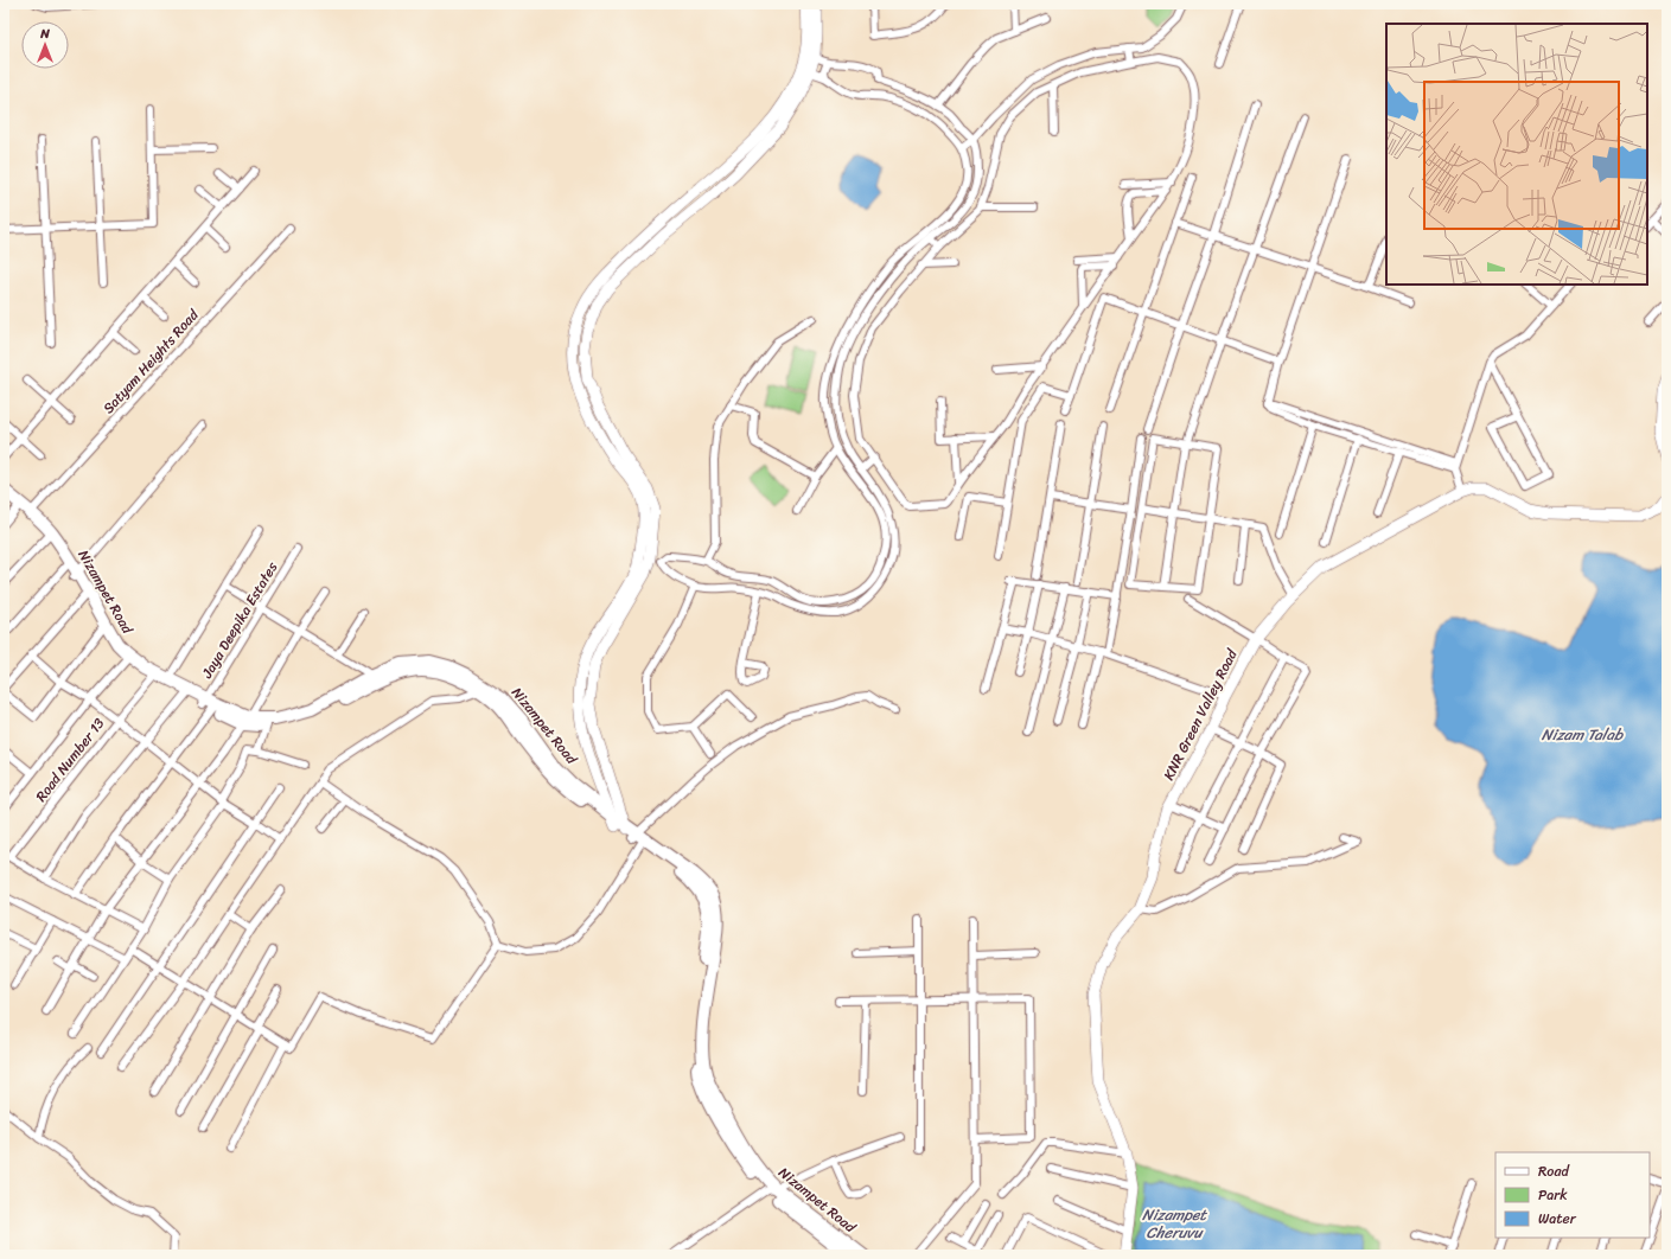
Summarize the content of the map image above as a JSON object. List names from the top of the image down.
{
  "streets": {
    "main road": ["Nizampet Road"],
    "street": [
      "Satyam Heights Road",
      "Jaya Deepika Estates",
      "KNR Green Valley Road",
      "Road Number 13"
    ]
  },
  "crossings": [
    ["Satyam Heights Road", "Nizampet Road"],
    ["Nizampet Road", "Jaya Deepika Estates"],
    ["Nizampet Road", "Road Number 13"]
  ],
  "water": ["Nizam Talab", "Nizampet Cheruvu"],
  "legend": ["Road", "Park", "Water"],
  "north": "top"
}
